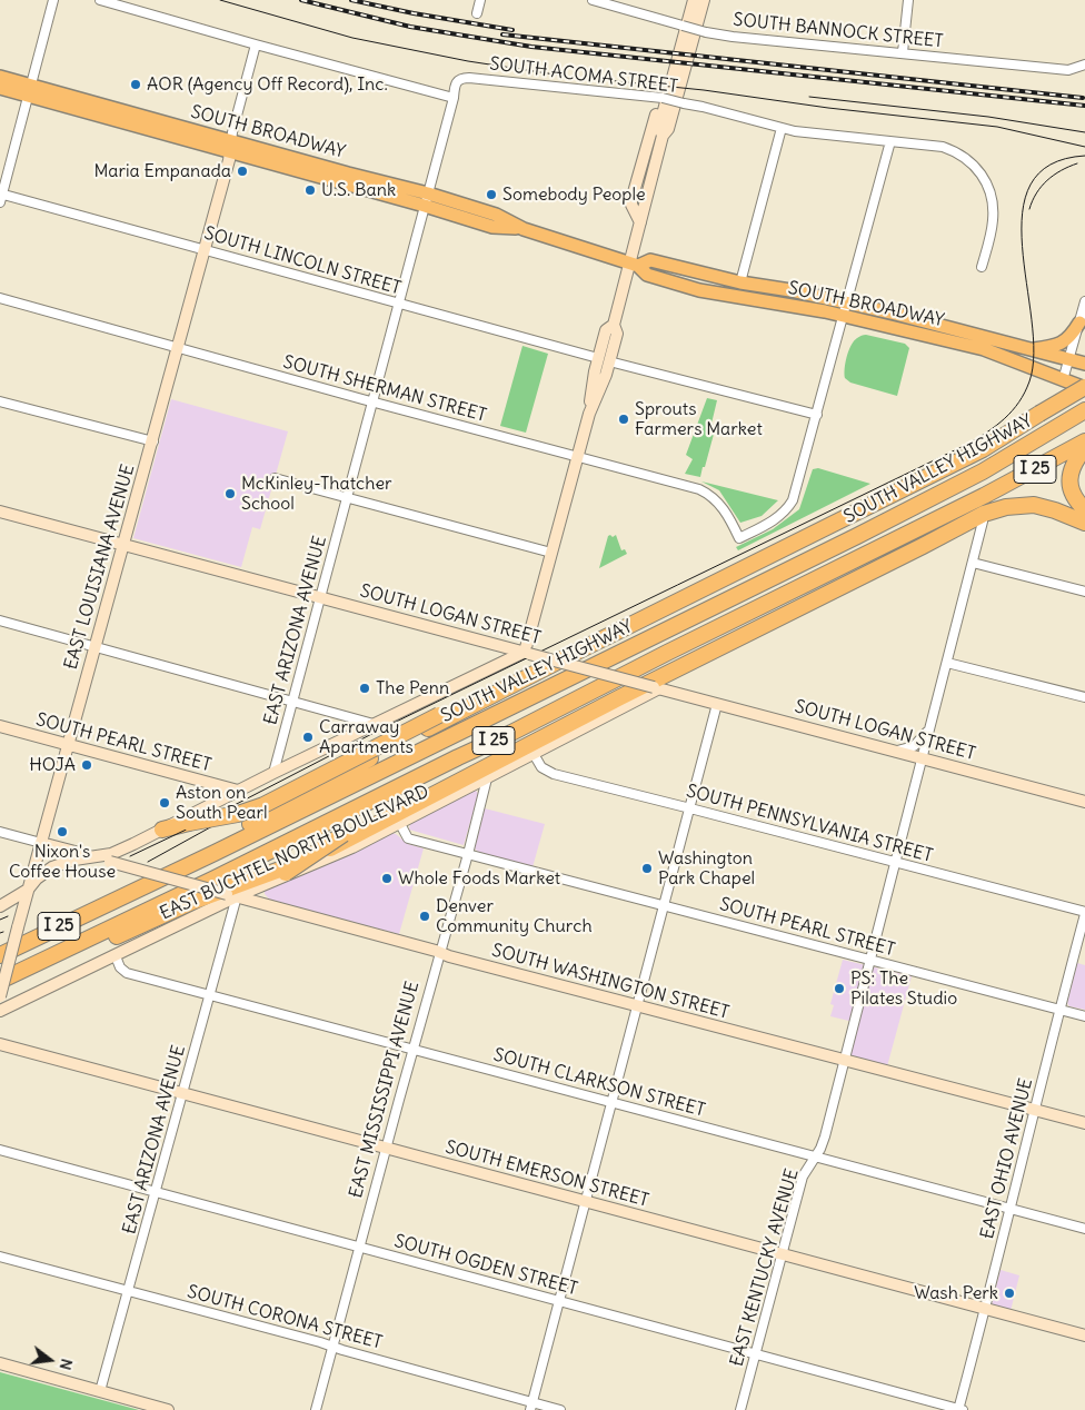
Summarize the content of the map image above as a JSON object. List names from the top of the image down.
{
  "streets": {
    "highway": ["SOUTH VALLEY HIGHWAY", "I 25"],
    "main road": ["SOUTH BROADWAY"],
    "street": [
      "SOUTH BANNOCK STREET",
      "SOUTH ACOMA STREET",
      "SOUTH LINCOLN STREET",
      "SOUTH SHERMAN STREET",
      "EAST LOUISIANA AVENUE",
      "SOUTH LOGAN STREET",
      "EAST ARIZONA AVENUE",
      "SOUTH PEARL STREET",
      "SOUTH PENNSYLVANIA STREET",
      "EAST BUCHTEL NORTH BOULEVARD",
      "SOUTH WASHINGTON STREET",
      "SOUTH CLARKSON STREET",
      "EAST MISSISSIPPI AVENUE",
      "EAST OHIO AVENUE",
      "SOUTH EMERSON STREET",
      "SOUTH OGDEN STREET",
      "EAST KENTUCKY AVENUE",
      "SOUTH CORONA STREET"
    ]
  },
  "crossings": [
    ["SOUTH ACOMA STREET", "EAST ARIZONA AVENUE"],
    ["SOUTH BROADWAY", "EAST LOUISIANA AVENUE"],
    ["SOUTH BROADWAY", "EAST ARIZONA AVENUE"],
    ["SOUTH LINCOLN STREET", "EAST LOUISIANA AVENUE"],
    ["SOUTH LINCOLN STREET", "EAST ARIZONA AVENUE"],
    ["SOUTH SHERMAN STREET", "EAST LOUISIANA AVENUE"],
    ["SOUTH SHERMAN STREET", "EAST ARIZONA AVENUE"],
    ["EAST LOUISIANA AVENUE", "SOUTH LOGAN STREET"],
    ["EAST LOUISIANA AVENUE", "SOUTH PEARL STREET"],
    ["EAST LOUISIANA AVENUE", "SOUTH WASHINGTON STREET"],
    ["SOUTH LOGAN STREET", "EAST ARIZONA AVENUE"],
    ["SOUTH LOGAN STREET", "EAST BUCHTEL NORTH BOULEVARD"],
    ["SOUTH LOGAN STREET", "EAST KENTUCKY AVENUE"],
    ["EAST ARIZONA AVENUE", "EAST BUCHTEL NORTH BOULEVARD"],
    ["EAST ARIZONA AVENUE", "SOUTH WASHINGTON STREET"],
    ["EAST ARIZONA AVENUE", "SOUTH CLARKSON STREET"],
    ["EAST ARIZONA AVENUE", "SOUTH EMERSON STREET"],
    ["EAST ARIZONA AVENUE", "SOUTH OGDEN STREET"],
    ["EAST ARIZONA AVENUE", "SOUTH CORONA STREET"],
    ["SOUTH PEARL STREET", "EAST BUCHTEL NORTH BOULEVARD"],
    ["SOUTH PEARL STREET", "EAST MISSISSIPPI AVENUE"],
    ["SOUTH PEARL STREET", "EAST OHIO AVENUE"],
    ["SOUTH PEARL STREET", "EAST KENTUCKY AVENUE"],
    ["SOUTH PENNSYLVANIA STREET", "EAST BUCHTEL NORTH BOULEVARD"],
    ["SOUTH PENNSYLVANIA STREET", "EAST OHIO AVENUE"],
    ["SOUTH PENNSYLVANIA STREET", "EAST KENTUCKY AVENUE"],
    ["EAST BUCHTEL NORTH BOULEVARD", "SOUTH WASHINGTON STREET"],
    ["EAST BUCHTEL NORTH BOULEVARD", "SOUTH CLARKSON STREET"],
    ["EAST BUCHTEL NORTH BOULEVARD", "EAST MISSISSIPPI AVENUE"],
    ["SOUTH WASHINGTON STREET", "EAST MISSISSIPPI AVENUE"],
    ["SOUTH WASHINGTON STREET", "EAST OHIO AVENUE"],
    ["SOUTH WASHINGTON STREET", "EAST KENTUCKY AVENUE"],
    ["SOUTH CLARKSON STREET", "EAST MISSISSIPPI AVENUE"],
    ["SOUTH CLARKSON STREET", "EAST OHIO AVENUE"],
    ["SOUTH CLARKSON STREET", "EAST KENTUCKY AVENUE"],
    ["EAST MISSISSIPPI AVENUE", "SOUTH EMERSON STREET"],
    ["EAST MISSISSIPPI AVENUE", "SOUTH OGDEN STREET"],
    ["EAST MISSISSIPPI AVENUE", "SOUTH CORONA STREET"],
    ["EAST OHIO AVENUE", "SOUTH EMERSON STREET"],
    ["EAST OHIO AVENUE", "SOUTH OGDEN STREET"],
    ["SOUTH EMERSON STREET", "EAST KENTUCKY AVENUE"],
    ["SOUTH OGDEN STREET", "EAST KENTUCKY AVENUE"]
  ],
  "places": [
    "AOR (Agency Off Record), Inc.",
    "Maria Empanada",
    "U.S. Bank",
    "Somebody People",
    "Sprouts Farmers Market",
    "McKinley-Thatcher School",
    "The Penn",
    "Carraway Apartments",
    "HOJA",
    "Aston on South Pearl",
    "Nixon's Coffee House",
    "Washington Park Chapel",
    "Whole Foods Market",
    "Denver Community Church",
    "PS: The Pilates Studio",
    "Wash Perk"
  ],
  "north": "right"
}
